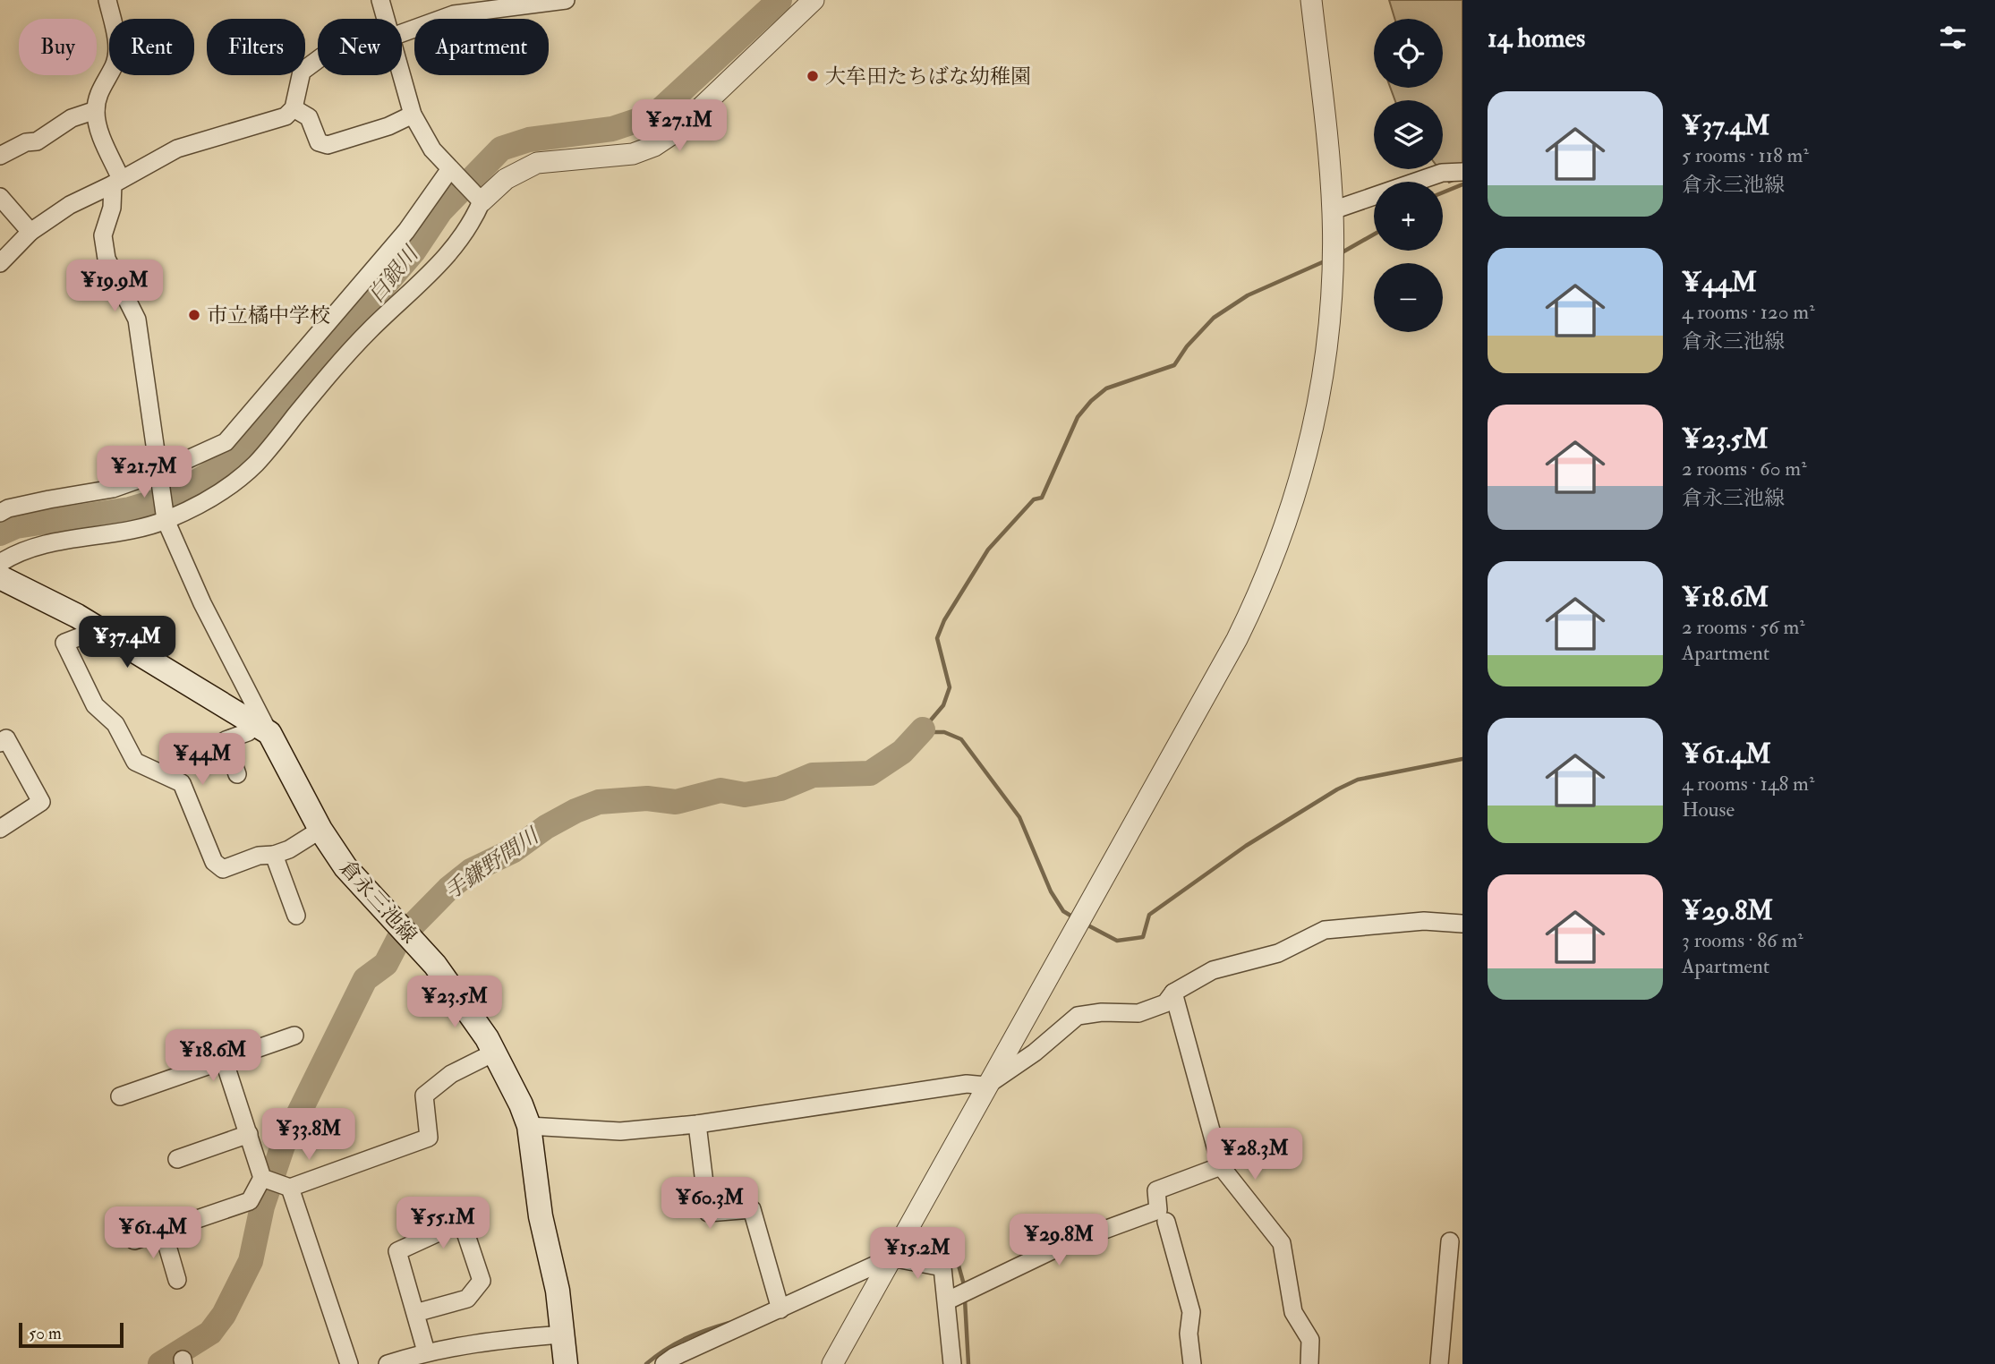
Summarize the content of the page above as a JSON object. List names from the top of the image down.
{
  "streets": {
    "main road": ["倉永三池線"]
  },
  "water": ["白銀川", "手鎌野間川"],
  "places": ["大牟田たちばな幼稚園", "市立橘中学校"],
  "scale_bar": "50 m",
  "page": {
    "heading": "14 homes",
    "map_buttons": ["+", "−"],
    "chip": [
      "Buy",
      "Rent",
      "Filters",
      "New",
      "Apartment"
    ],
    "list": [
      {
        "name": "¥37.4M",
        "note": "5 rooms · 118 m² · 倉永三池線"
      },
      {
        "name": "¥44M",
        "note": "4 rooms · 120 m² · 倉永三池線"
      },
      {
        "name": "¥23.5M",
        "note": "2 rooms · 60 m² · 倉永三池線"
      },
      {
        "name": "¥18.6M",
        "note": "2 rooms · 56 m² · Apartment"
      },
      {
        "name": "¥61.4M",
        "note": "4 rooms · 148 m² · House"
      },
      {
        "name": "¥29.8M",
        "note": "3 rooms · 86 m² · Apartment"
      }
    ],
    "price": [
      "¥27.1M",
      "¥19.9M",
      "¥21.7M",
      "¥37.4M",
      "¥44M",
      "¥23.5M",
      "¥18.6M",
      "¥33.8M",
      "¥28.3M",
      "¥60.3M",
      "¥55.1M",
      "¥61.4M",
      "¥29.8M",
      "¥15.2M"
    ],
    "scale": "50 m"
  }
}
